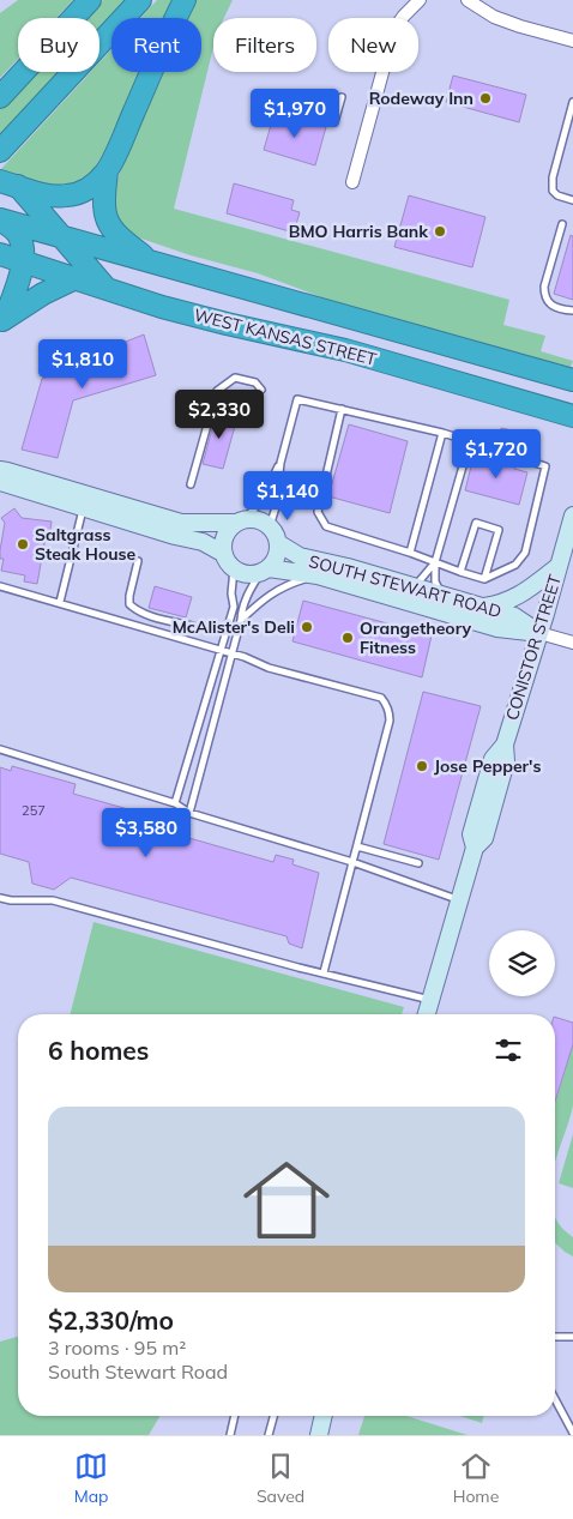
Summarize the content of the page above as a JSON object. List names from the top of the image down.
{
  "streets": {
    "highway": ["WEST KANSAS STREET"],
    "street": ["SOUTH STEWART ROAD", "CONISTOR STREET"]
  },
  "crossings": [
    ["SOUTH STEWART ROAD", "CONISTOR STREET"]
  ],
  "places": [
    "Rodeway Inn",
    "BMO Harris Bank",
    "Saltgrass Steak House",
    "McAlister's Deli",
    "Orangetheory Fitness",
    "Jose Pepper's"
  ],
  "house_numbers": ["257"],
  "page": {
    "chip": [
      "Buy",
      "Rent",
      "Filters",
      "New"
    ],
    "price": [
      "$1,970",
      "$1,810",
      "$2,330",
      "$1,720",
      "$1,140",
      "$3,580"
    ],
    "heading": "6 homes",
    "list": [
      {
        "name": "$2,330/mo",
        "note": "3 rooms · 95 m² · South Stewart Road"
      }
    ],
    "tabs": ["Map", "Saved", "Home"]
  }
}
